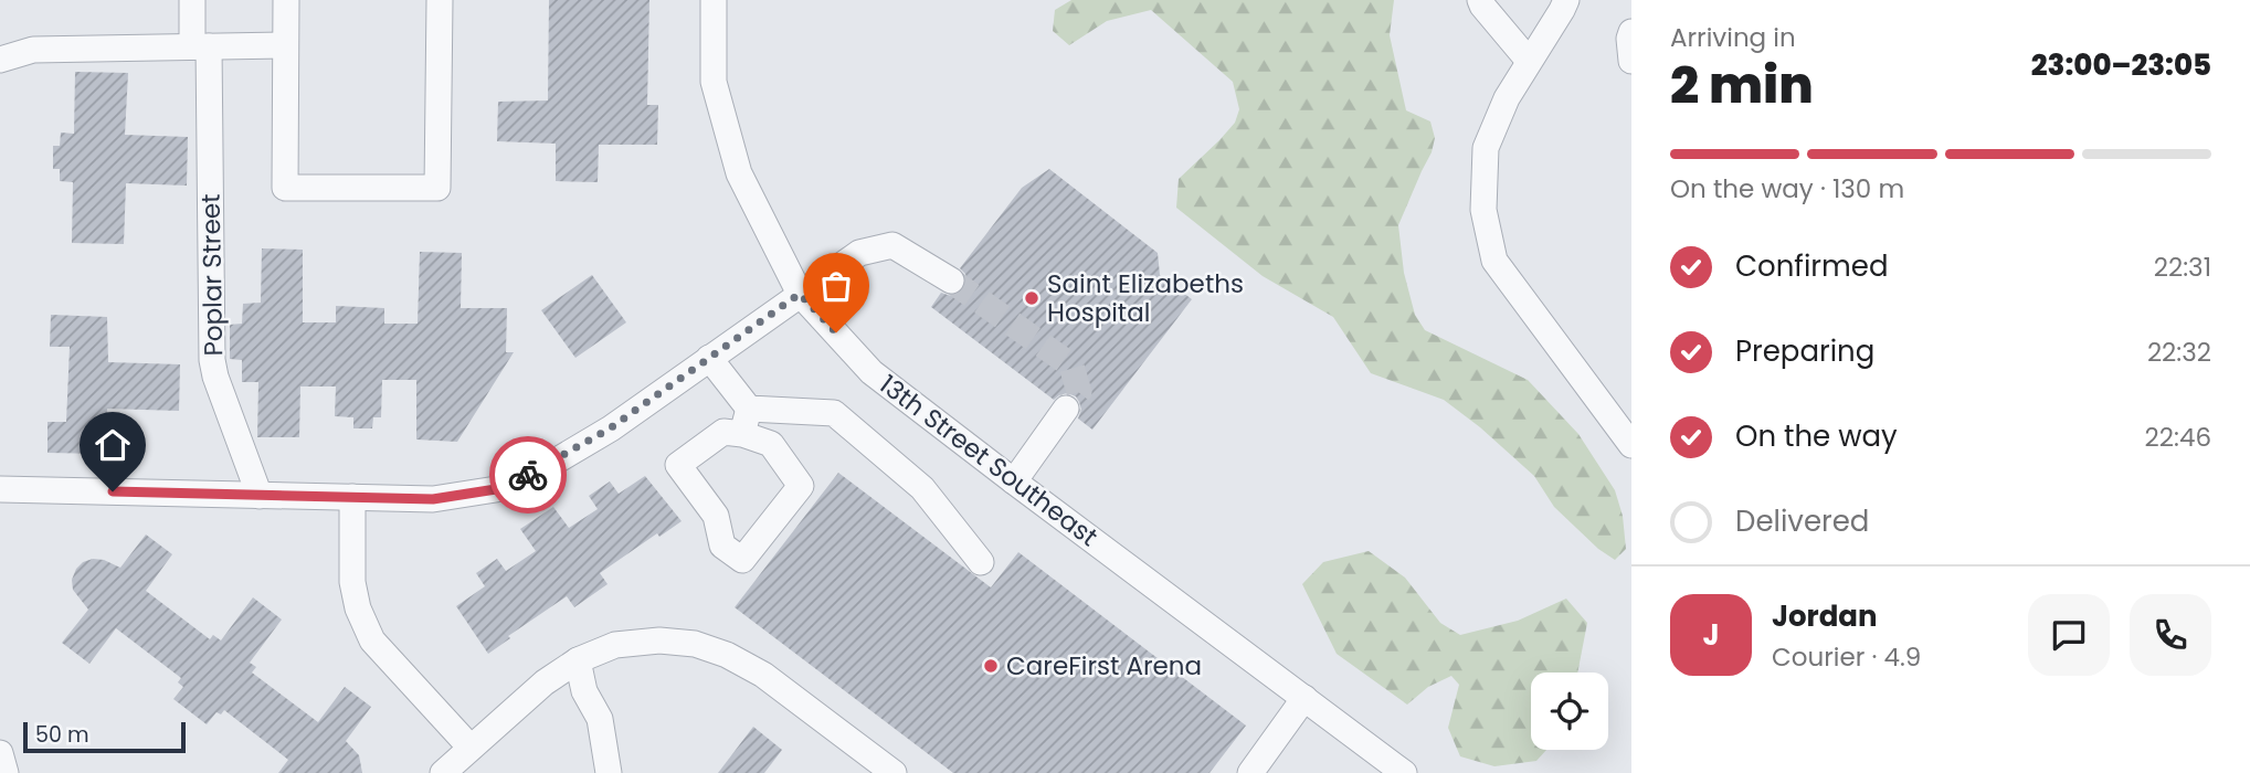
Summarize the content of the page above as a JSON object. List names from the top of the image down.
{
  "streets": {
    "street": ["Poplar Street", "13th Street Southeast"]
  },
  "places": ["Saint Elizabeths Hospital", "CareFirst Arena"],
  "scale_bar": "50 m",
  "page": {
    "heading": ["2 min", "Arriving in", "23:00–23:05"],
    "panel": ["Jordan", "Courier · 4.9"],
    "bar": "On the way · 130 m",
    "list": [
      ["Confirmed", "22:31"],
      ["Preparing", "22:32"],
      ["On the way", "22:46"],
      "Delivered"
    ],
    "round": "J",
    "scale": "50 m"
  }
}
